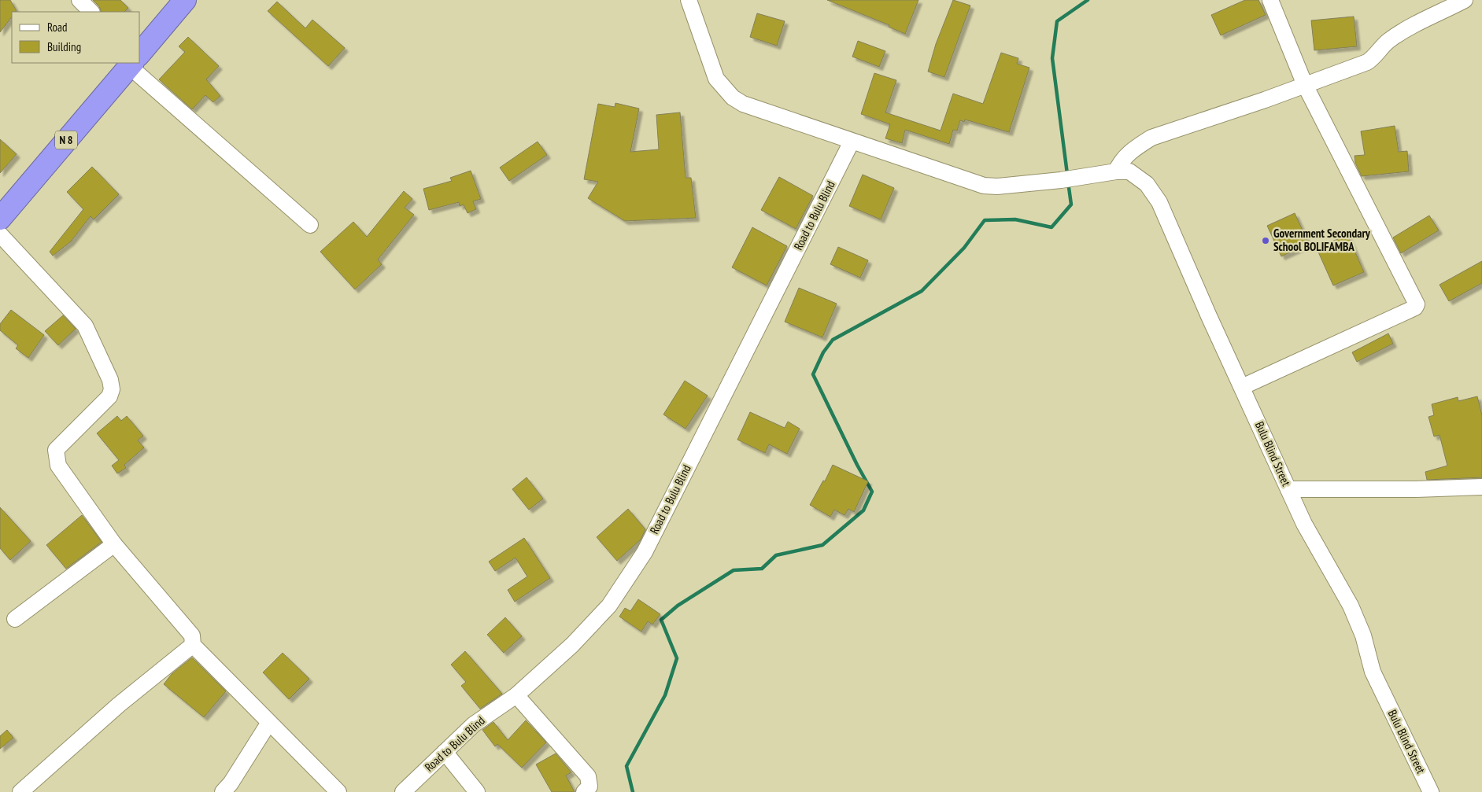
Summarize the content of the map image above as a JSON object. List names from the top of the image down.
{
  "streets": {
    "highway": ["N 8"],
    "street": ["Road to Bulu Blind", "Bulu Blind Street"]
  },
  "crossings": [
    ["Road to Bulu Blind", "Bulu Blind Street"]
  ],
  "places": ["Government Secondary School BOLIFAMBA"],
  "legend": ["Road", "Building"]
}
